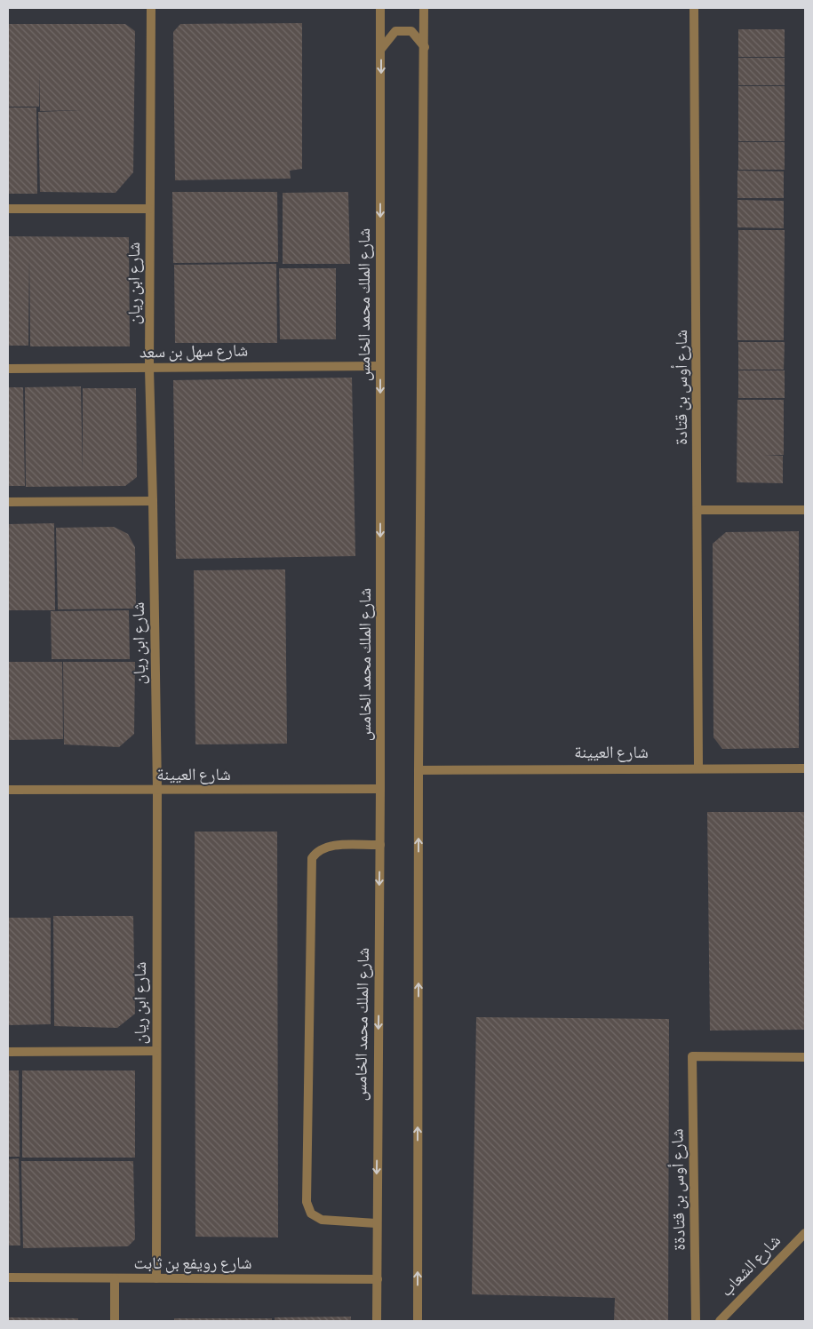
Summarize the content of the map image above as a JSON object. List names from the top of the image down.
{
  "streets": {
    "street": [
      "شارع ابن ريان",
      "شارع الملك محمد الخامس",
      "شارع سهل بن سعد",
      "شارع أوس بن قتادة",
      "شارع العيينة",
      "شارع أوس بن قتادةة",
      "شارع رويفع بن ثابت",
      "شارع الشعاب"
    ]
  },
  "crossings": [
    ["شارع ابن ريان", "شارع سهل بن سعد"],
    ["شارع ابن ريان", "شارع العيينة"],
    ["شارع ابن ريان", "شارع رويفع بن ثابت"],
    ["شارع الملك محمد الخامس", "شارع سهل بن سعد"],
    ["شارع الملك محمد الخامس", "شارع العيينة"],
    ["شارع الملك محمد الخامس", "شارع رويفع بن ثابت"],
    ["شارع أوس بن قتادة", "شارع العيينة"]
  ]
}
